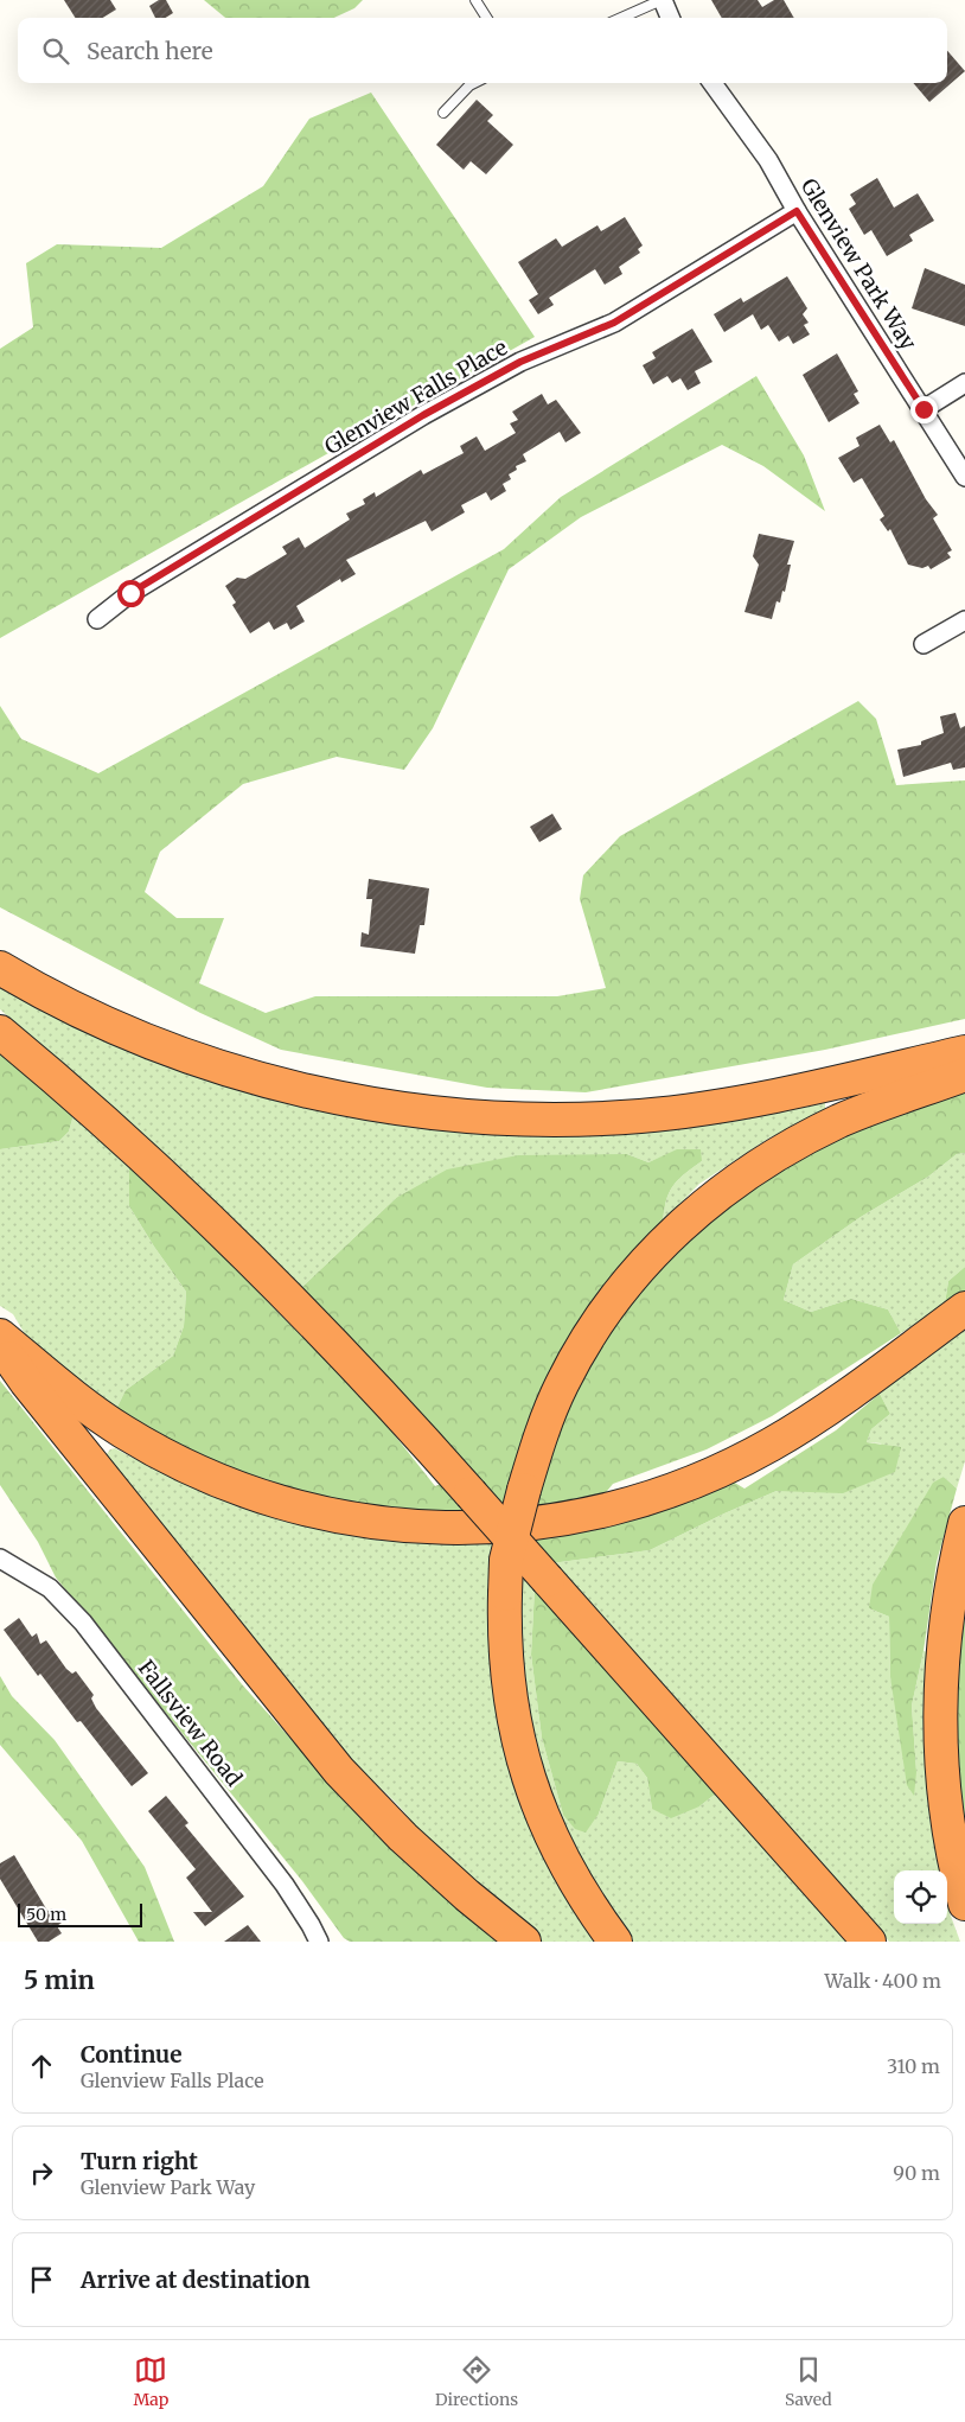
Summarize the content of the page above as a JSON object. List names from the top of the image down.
{
  "streets": {
    "street": ["Glenview Park Way", "Glenview Falls Place", "Fallsview Road"]
  },
  "crossings": [
    ["Glenview Park Way", "Glenview Falls Place"]
  ],
  "scale_bar": "50 m",
  "page": {
    "search": "Search here",
    "scale": "50 m",
    "heading": ["5 min", "Walk · 400 m"],
    "list": [
      ["Continue", "Glenview Falls Place", "310 m"],
      ["Turn right", "Glenview Park Way", "90 m"],
      "Arrive at destination"
    ],
    "nav": ["Map", "Directions", "Saved"]
  }
}
